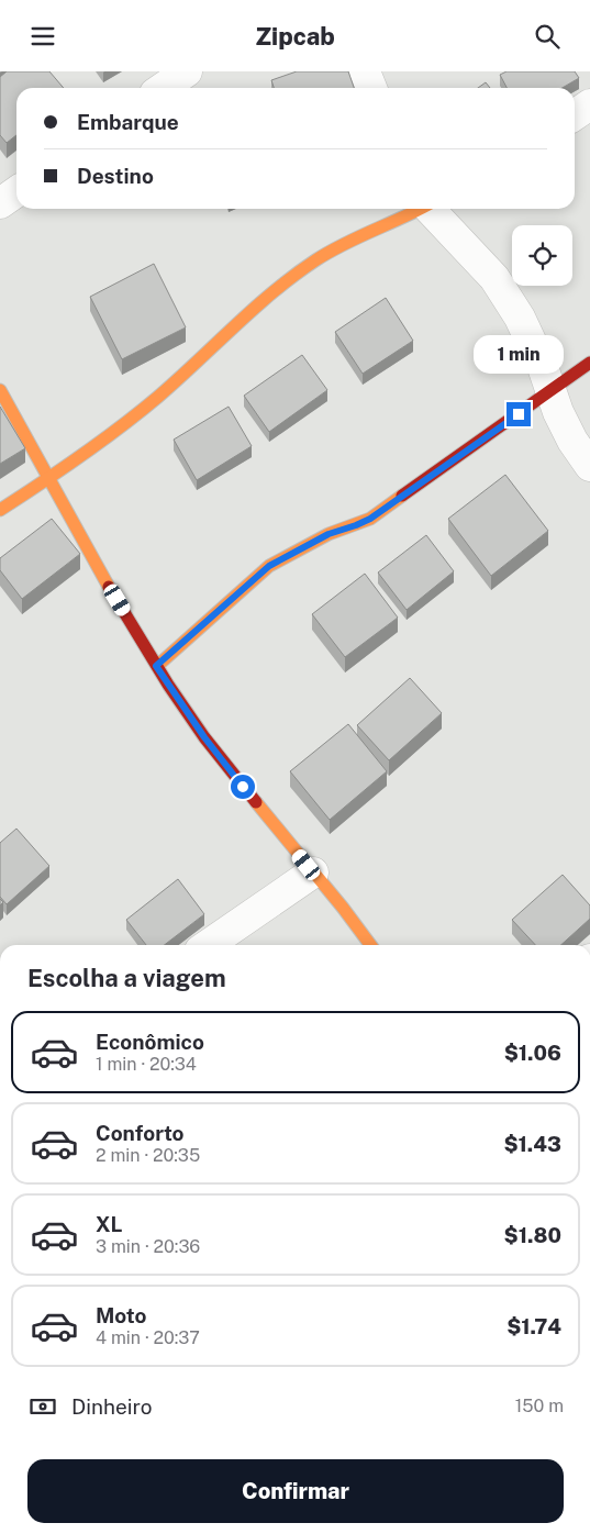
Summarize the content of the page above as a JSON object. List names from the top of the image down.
{
  "page": {
    "header": "Zipcab",
    "banner": ["Embarque", "Destino"],
    "bubble": "1 min",
    "heading": "Escolha a viagem",
    "list": [
      {
        "name": "Econômico",
        "note": "1 min · 20:34",
        "value": "$1.06"
      },
      {
        "name": "Conforto",
        "note": "2 min · 20:35",
        "value": "$1.43"
      },
      {
        "name": "XL",
        "note": "3 min · 20:36",
        "value": "$1.80"
      },
      {
        "name": "Moto",
        "note": "4 min · 20:37",
        "value": "$1.74"
      }
    ],
    "pay": ["Dinheiro", "150 m"],
    "buttons": "Confirmar"
  }
}
